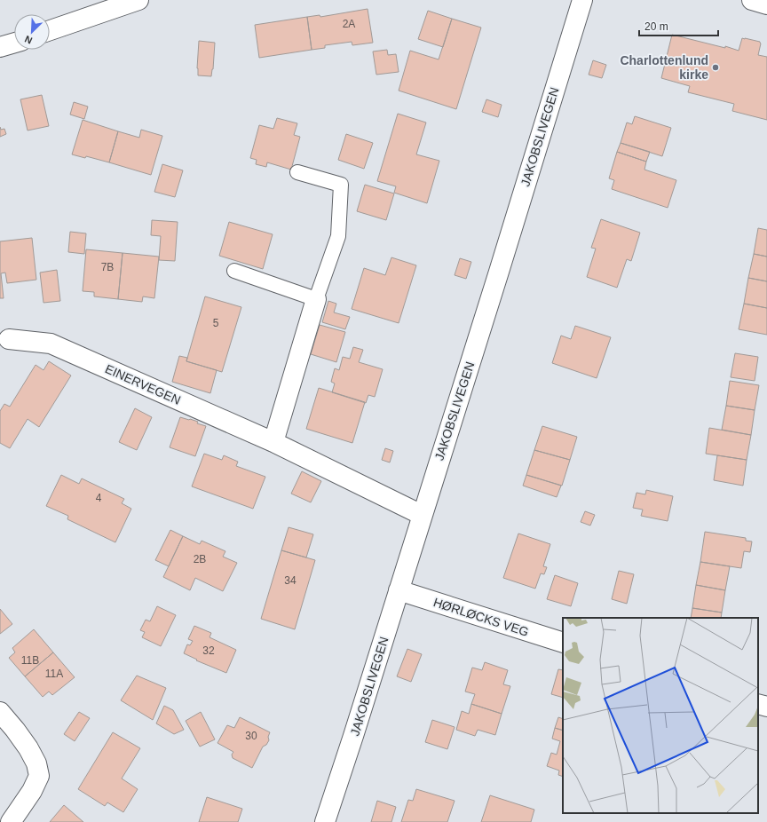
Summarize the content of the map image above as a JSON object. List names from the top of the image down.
{
  "streets": {
    "street": ["JAKOBSLIVEGEN", "EINERVEGEN", "HØRLØCKS VEG"]
  },
  "crossings": [
    ["JAKOBSLIVEGEN", "EINERVEGEN"],
    ["JAKOBSLIVEGEN", "HØRLØCKS VEG"]
  ],
  "places": ["Charlottenlund kirke"],
  "house_numbers": [
    "2A",
    "7B",
    "5",
    "4",
    "2B",
    "34",
    "32",
    "11B",
    "11A",
    "30"
  ],
  "scale_bar": "20 m",
  "north": "bottom left"
}
